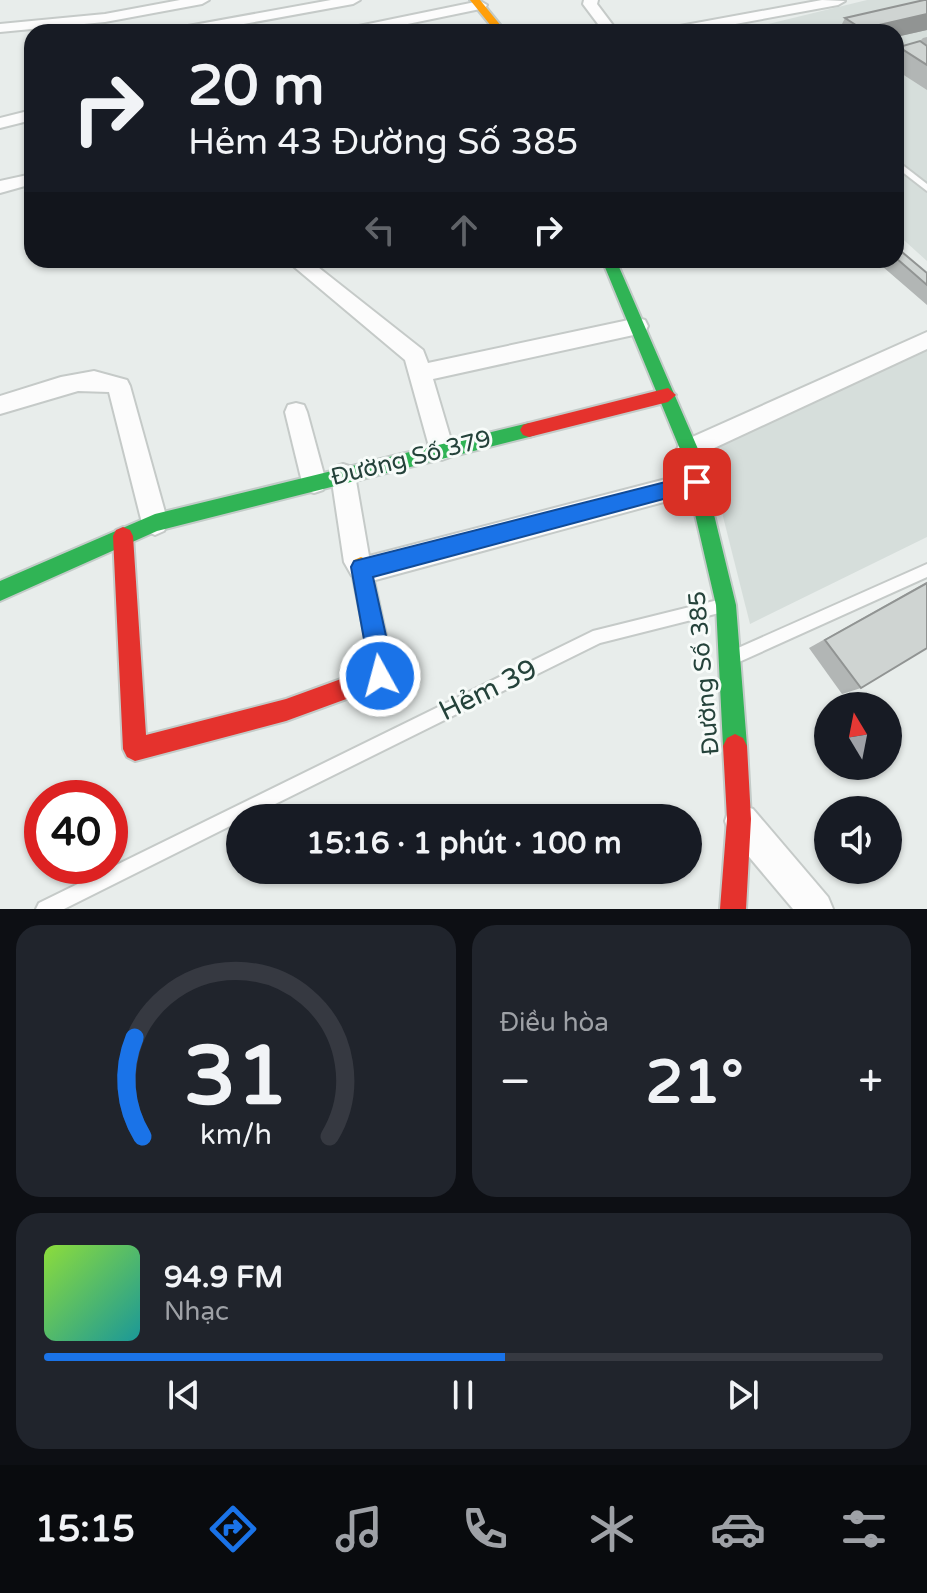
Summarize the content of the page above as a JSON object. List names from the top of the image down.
{
  "streets": {
    "street": ["Đường Số 379", "Đường Số 385"],
    "lane": ["Hẻm 39"]
  },
  "crossings": [
    ["Đường Số 379", "Đường Số 385"],
    ["Đường Số 385", "Hẻm 39"]
  ],
  "north": "top",
  "page": {
    "turn": ["20 m", "Hẻm 43 Đường Số 385"],
    "limit": "40",
    "trip": "15:16 · 1 phút · 100 m",
    "tile": "Điều hòa",
    "heat": ["−", "21°", "+"],
    "song": ["94.9 FM", "Nhạc"],
    "tabs": "15:15",
    "gauge": ["31", "km/h"]
  }
}
